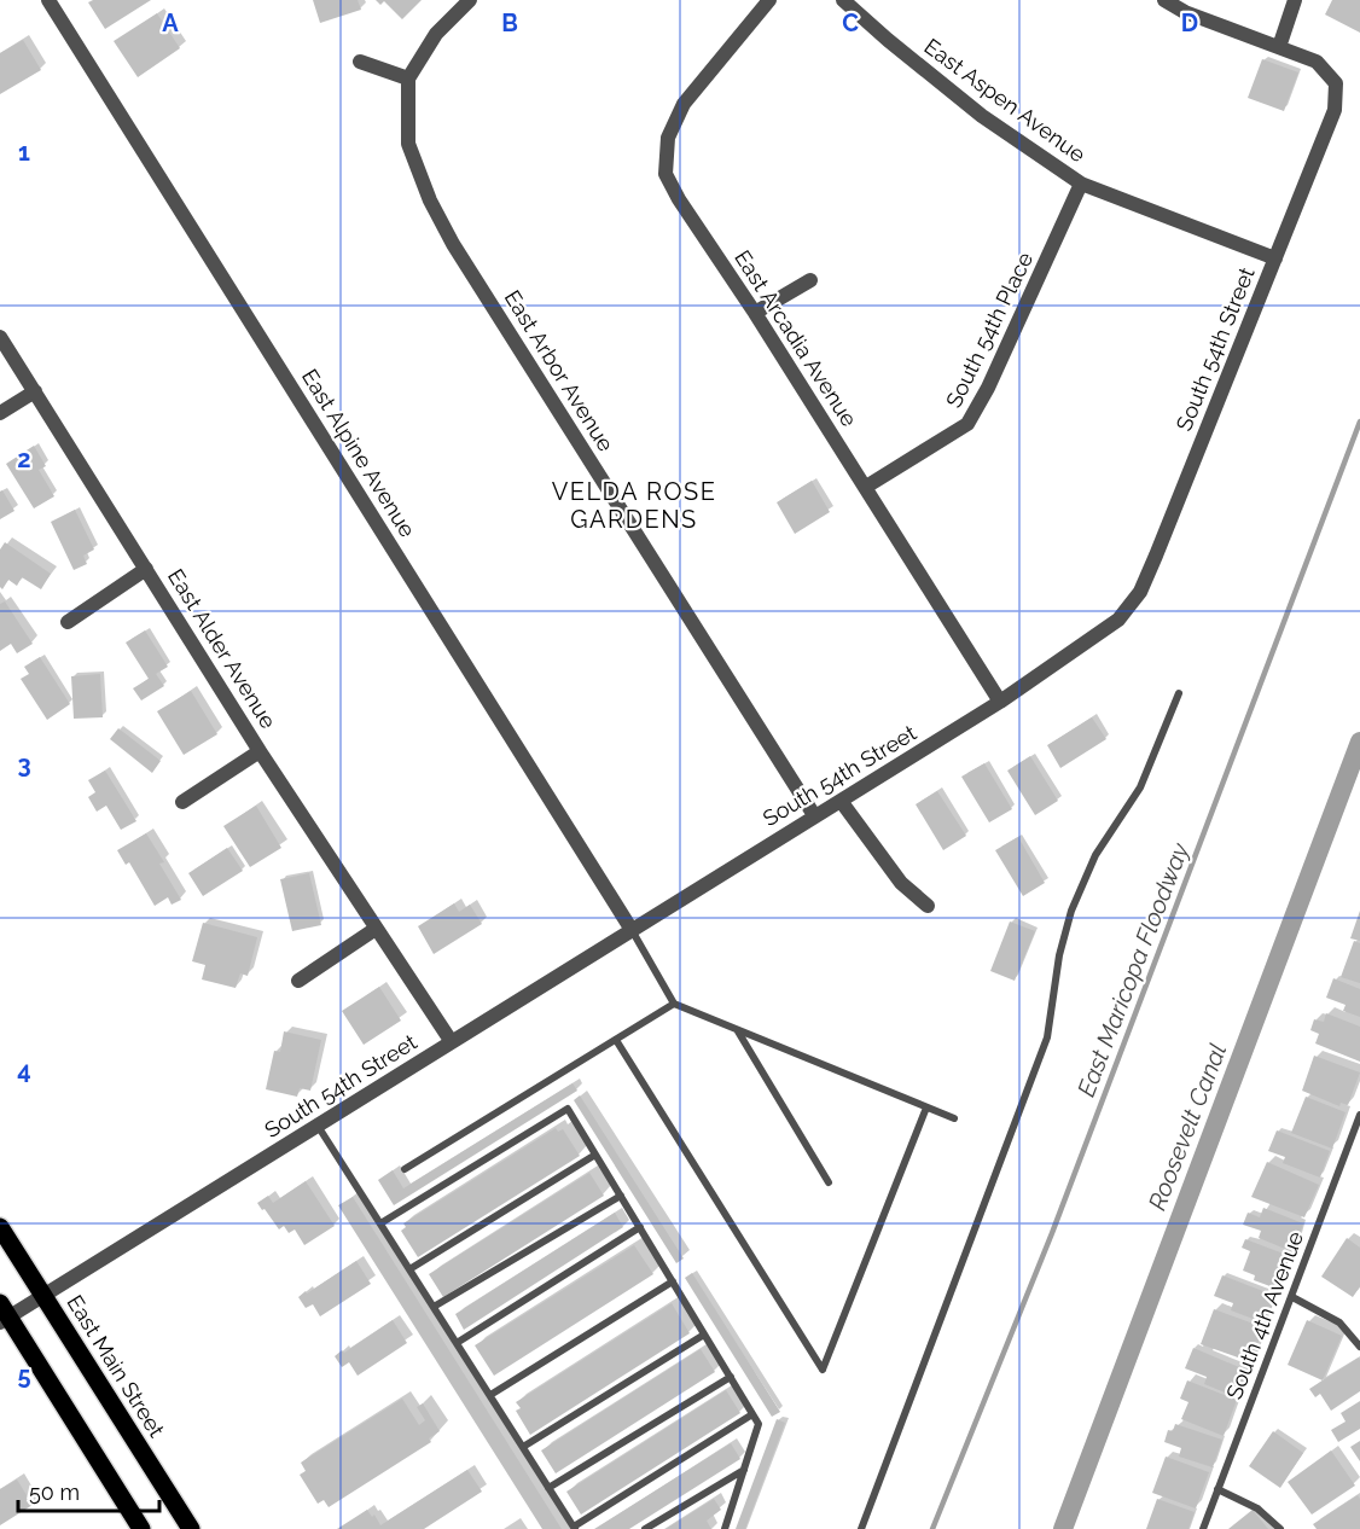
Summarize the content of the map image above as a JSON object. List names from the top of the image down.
{
  "streets": {
    "main road": ["East Main Street"],
    "street": [
      "East Aspen Avenue",
      "South 54th Place",
      "East Arcadia Avenue",
      "South 54th Street",
      "East Arbor Avenue",
      "East Alpine Avenue",
      "East Alder Avenue"
    ],
    "lane": ["South 4th Avenue"]
  },
  "crossings": [
    ["East Aspen Avenue", "South 54th Place"],
    ["East Aspen Avenue", "South 54th Street"],
    ["South 54th Place", "East Arcadia Avenue"],
    ["East Arcadia Avenue", "South 54th Street"],
    ["South 54th Street", "East Arbor Avenue"],
    ["South 54th Street", "East Alpine Avenue"],
    ["South 54th Street", "East Alder Avenue"],
    ["South 54th Street", "East Main Street"]
  ],
  "districts": ["VELDA ROSE GARDENS"],
  "water": ["East Maricopa Floodway", "Roosevelt Canal"],
  "scale_bar": "50 m",
  "grid": {
    "columns": [
      "A",
      "B",
      "C",
      "D"
    ],
    "rows": [
      "1",
      "2",
      "3",
      "4",
      "5"
    ]
  }
}
